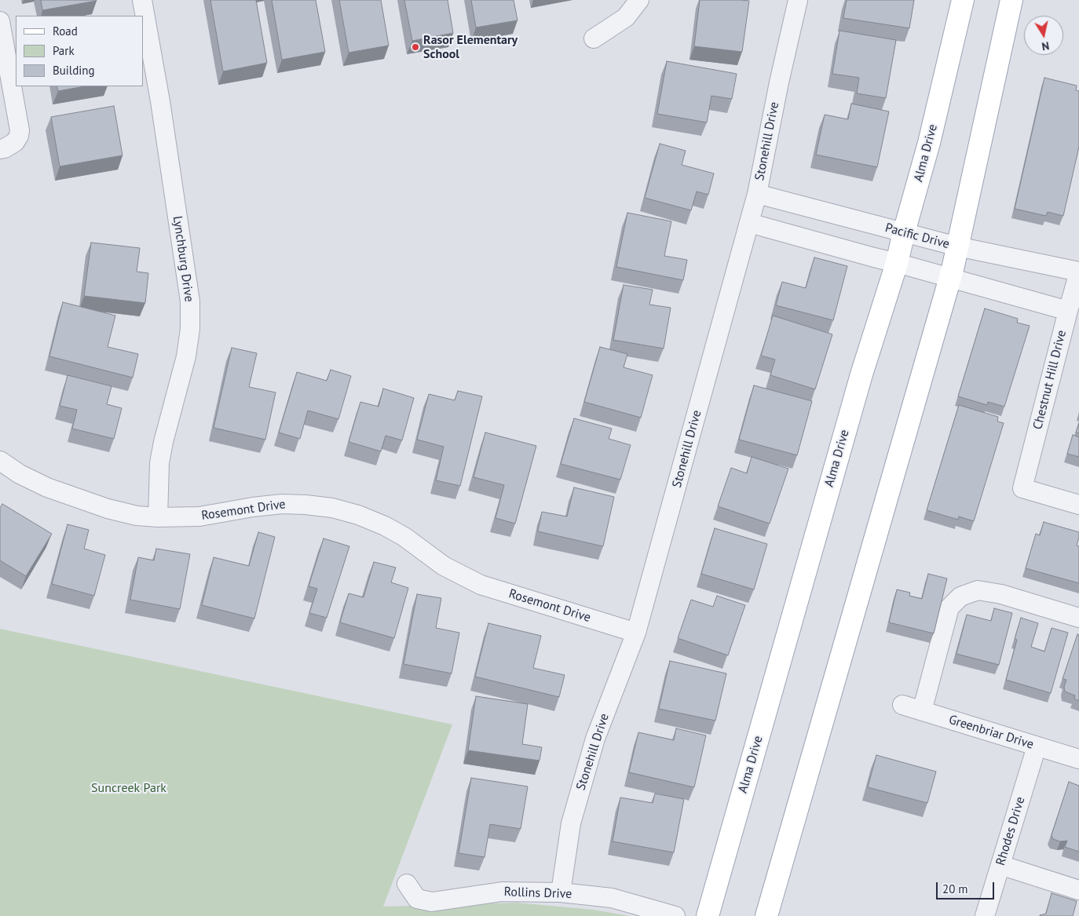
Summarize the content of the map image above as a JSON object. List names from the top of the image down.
{
  "streets": {
    "main road": ["Alma Drive"],
    "street": [
      "Stonehill Drive",
      "Pacific Drive",
      "Lynchburg Drive",
      "Chestnut Hill Drive",
      "Rosemont Drive",
      "Greenbriar Drive",
      "Rhodes Drive",
      "Rollins Drive"
    ]
  },
  "crossings": [
    ["Stonehill Drive", "Pacific Drive"],
    ["Stonehill Drive", "Rosemont Drive"],
    ["Stonehill Drive", "Rollins Drive"],
    ["Alma Drive", "Pacific Drive"],
    ["Pacific Drive", "Chestnut Hill Drive"],
    ["Lynchburg Drive", "Rosemont Drive"],
    ["Greenbriar Drive", "Rhodes Drive"]
  ],
  "parks": ["Suncreek Park"],
  "places": ["Rasor Elementary School"],
  "legend": ["Road", "Park", "Building"],
  "scale_bar": "20 m",
  "north": "bottom"
}
